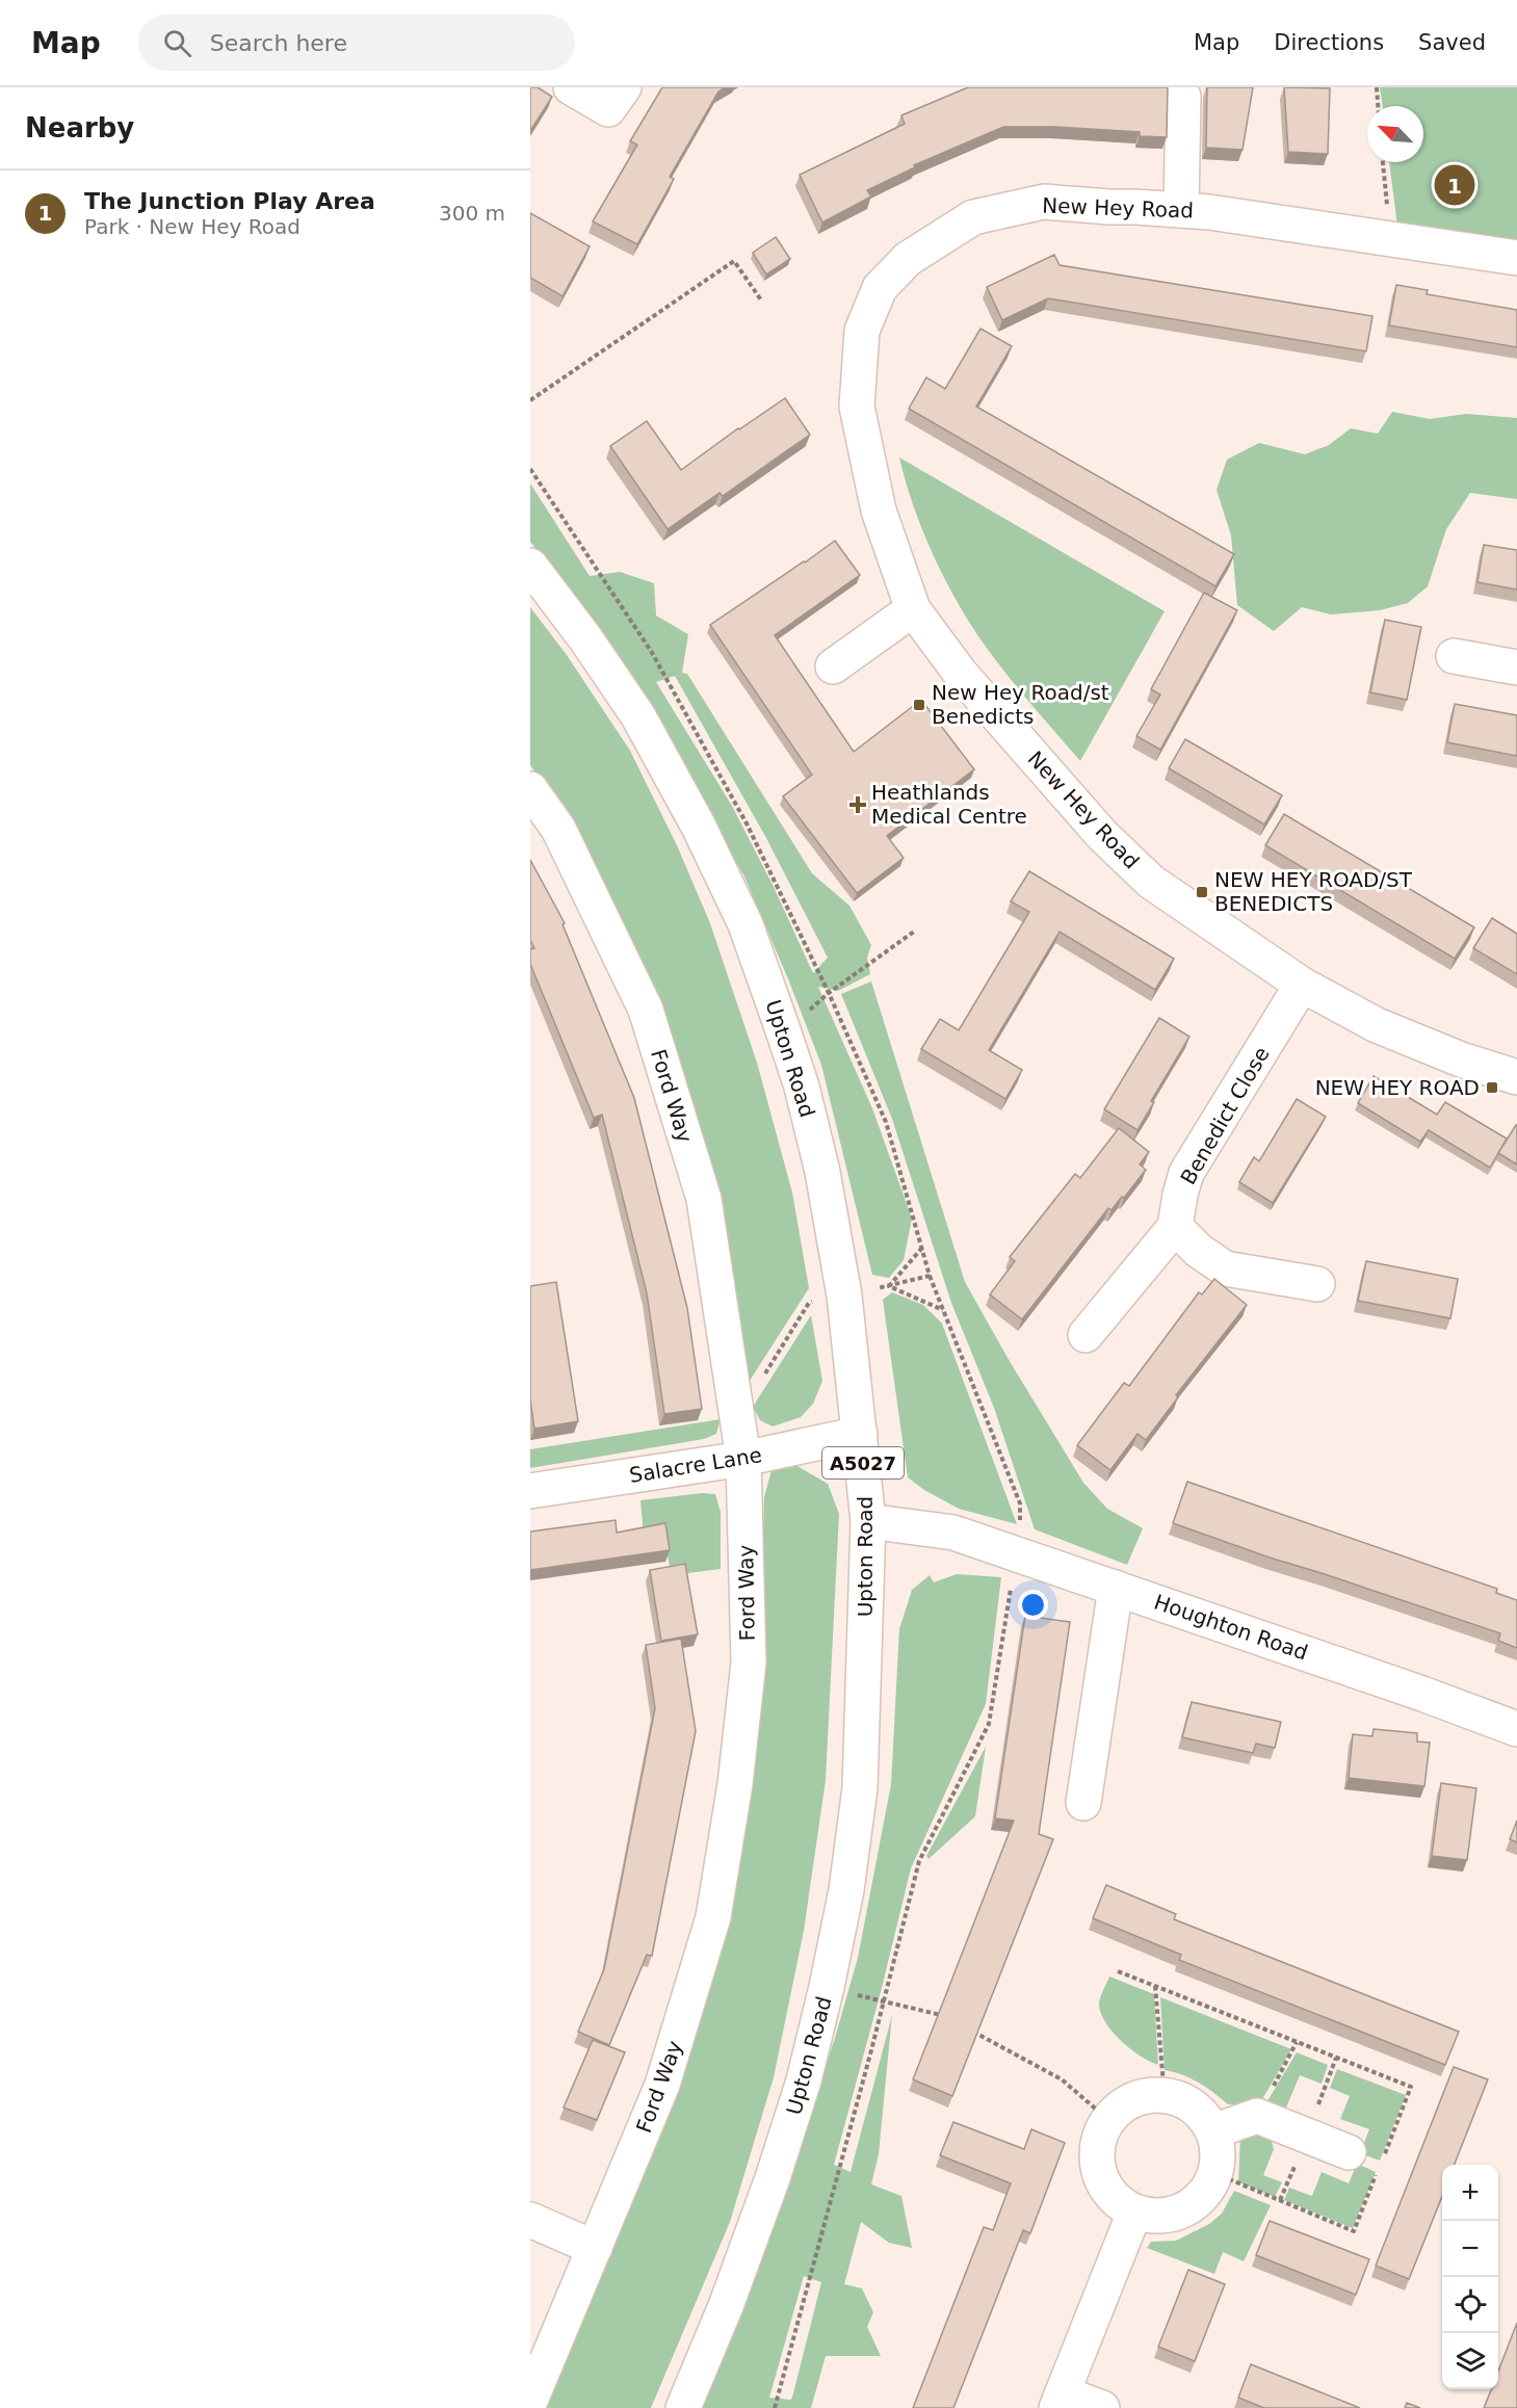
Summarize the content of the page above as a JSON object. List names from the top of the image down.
{
  "streets": {
    "street": [
      "New Hey Road",
      "Upton Road",
      "Ford Way",
      "Benedict Close",
      "A5027",
      "Salacre Lane",
      "Houghton Road"
    ]
  },
  "crossings": [
    ["New Hey Road", "Benedict Close"],
    ["Upton Road", "Salacre Lane"],
    ["Upton Road", "Houghton Road"],
    ["Ford Way", "Salacre Lane"]
  ],
  "places": {
    "transit": ["New Hey Road/st Benedicts", "NEW HEY ROAD/ST BENEDICTS", "NEW HEY ROAD"],
    "health": ["Heathlands Medical Centre"]
  },
  "north": "top left",
  "page": {
    "header": "Map",
    "search": "Search here",
    "nav": ["Map", "Directions", "Saved"],
    "heading": "Nearby",
    "pins": "1",
    "list": [
      {
        "mark": "1",
        "name": "The Junction Play Area",
        "note": "Park · New Hey Road",
        "value": "300 m"
      }
    ],
    "map_buttons": ["+", "−"]
  }
}
